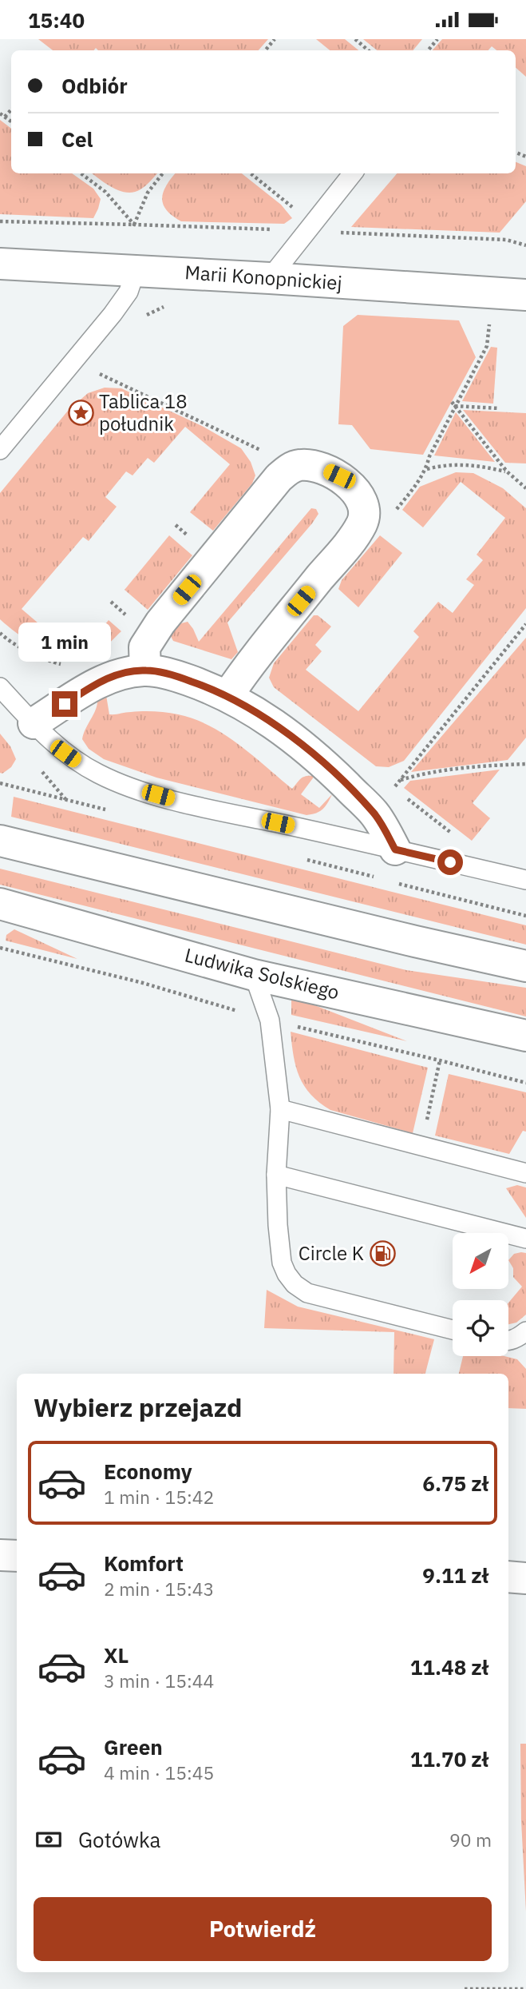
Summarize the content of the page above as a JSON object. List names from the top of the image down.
{
  "streets": {
    "street": ["Marii Konopnickiej", "Ludwika Solskiego"]
  },
  "places": {
    "place": ["Tablica 18 południk"],
    "fuel station": ["Circle K"]
  },
  "north": "bottom left",
  "page": {
    "status": "15:40",
    "banner": ["Odbiór", "Cel"],
    "bubble": "1 min",
    "heading": "Wybierz przejazd",
    "list": [
      {
        "name": "Economy",
        "note": "1 min · 15:42",
        "value": "6.75 zł"
      },
      {
        "name": "Komfort",
        "note": "2 min · 15:43",
        "value": "9.11 zł"
      },
      {
        "name": "XL",
        "note": "3 min · 15:44",
        "value": "11.48 zł"
      },
      {
        "name": "Green",
        "note": "4 min · 15:45",
        "value": "11.70 zł"
      }
    ],
    "pay": ["Gotówka", "90 m"],
    "buttons": "Potwierdź"
  }
}
